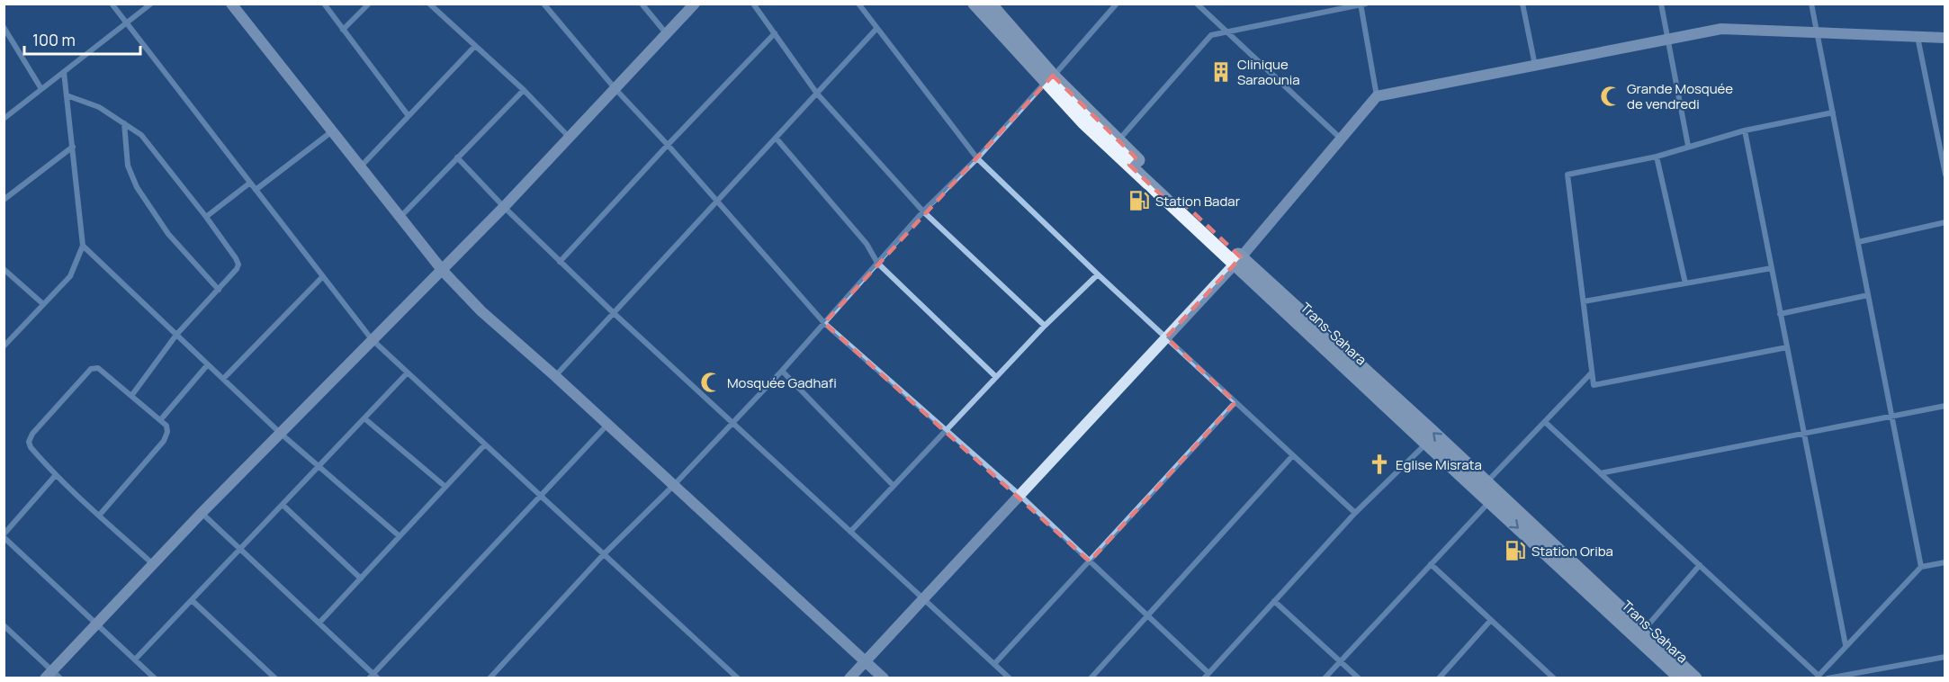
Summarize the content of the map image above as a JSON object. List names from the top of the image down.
{
  "streets": {
    "main road": ["Trans-Sahara"]
  },
  "places": {
    "building": ["Clinique Saraounia"],
    "mosque": ["Grande Mosquée de vendredi", "Mosquée Gadhafi"],
    "fuel station": ["Station Badar", "Station Oriba"],
    "church": ["Eglise Misrata"]
  },
  "scale_bar": "100 m"
}
